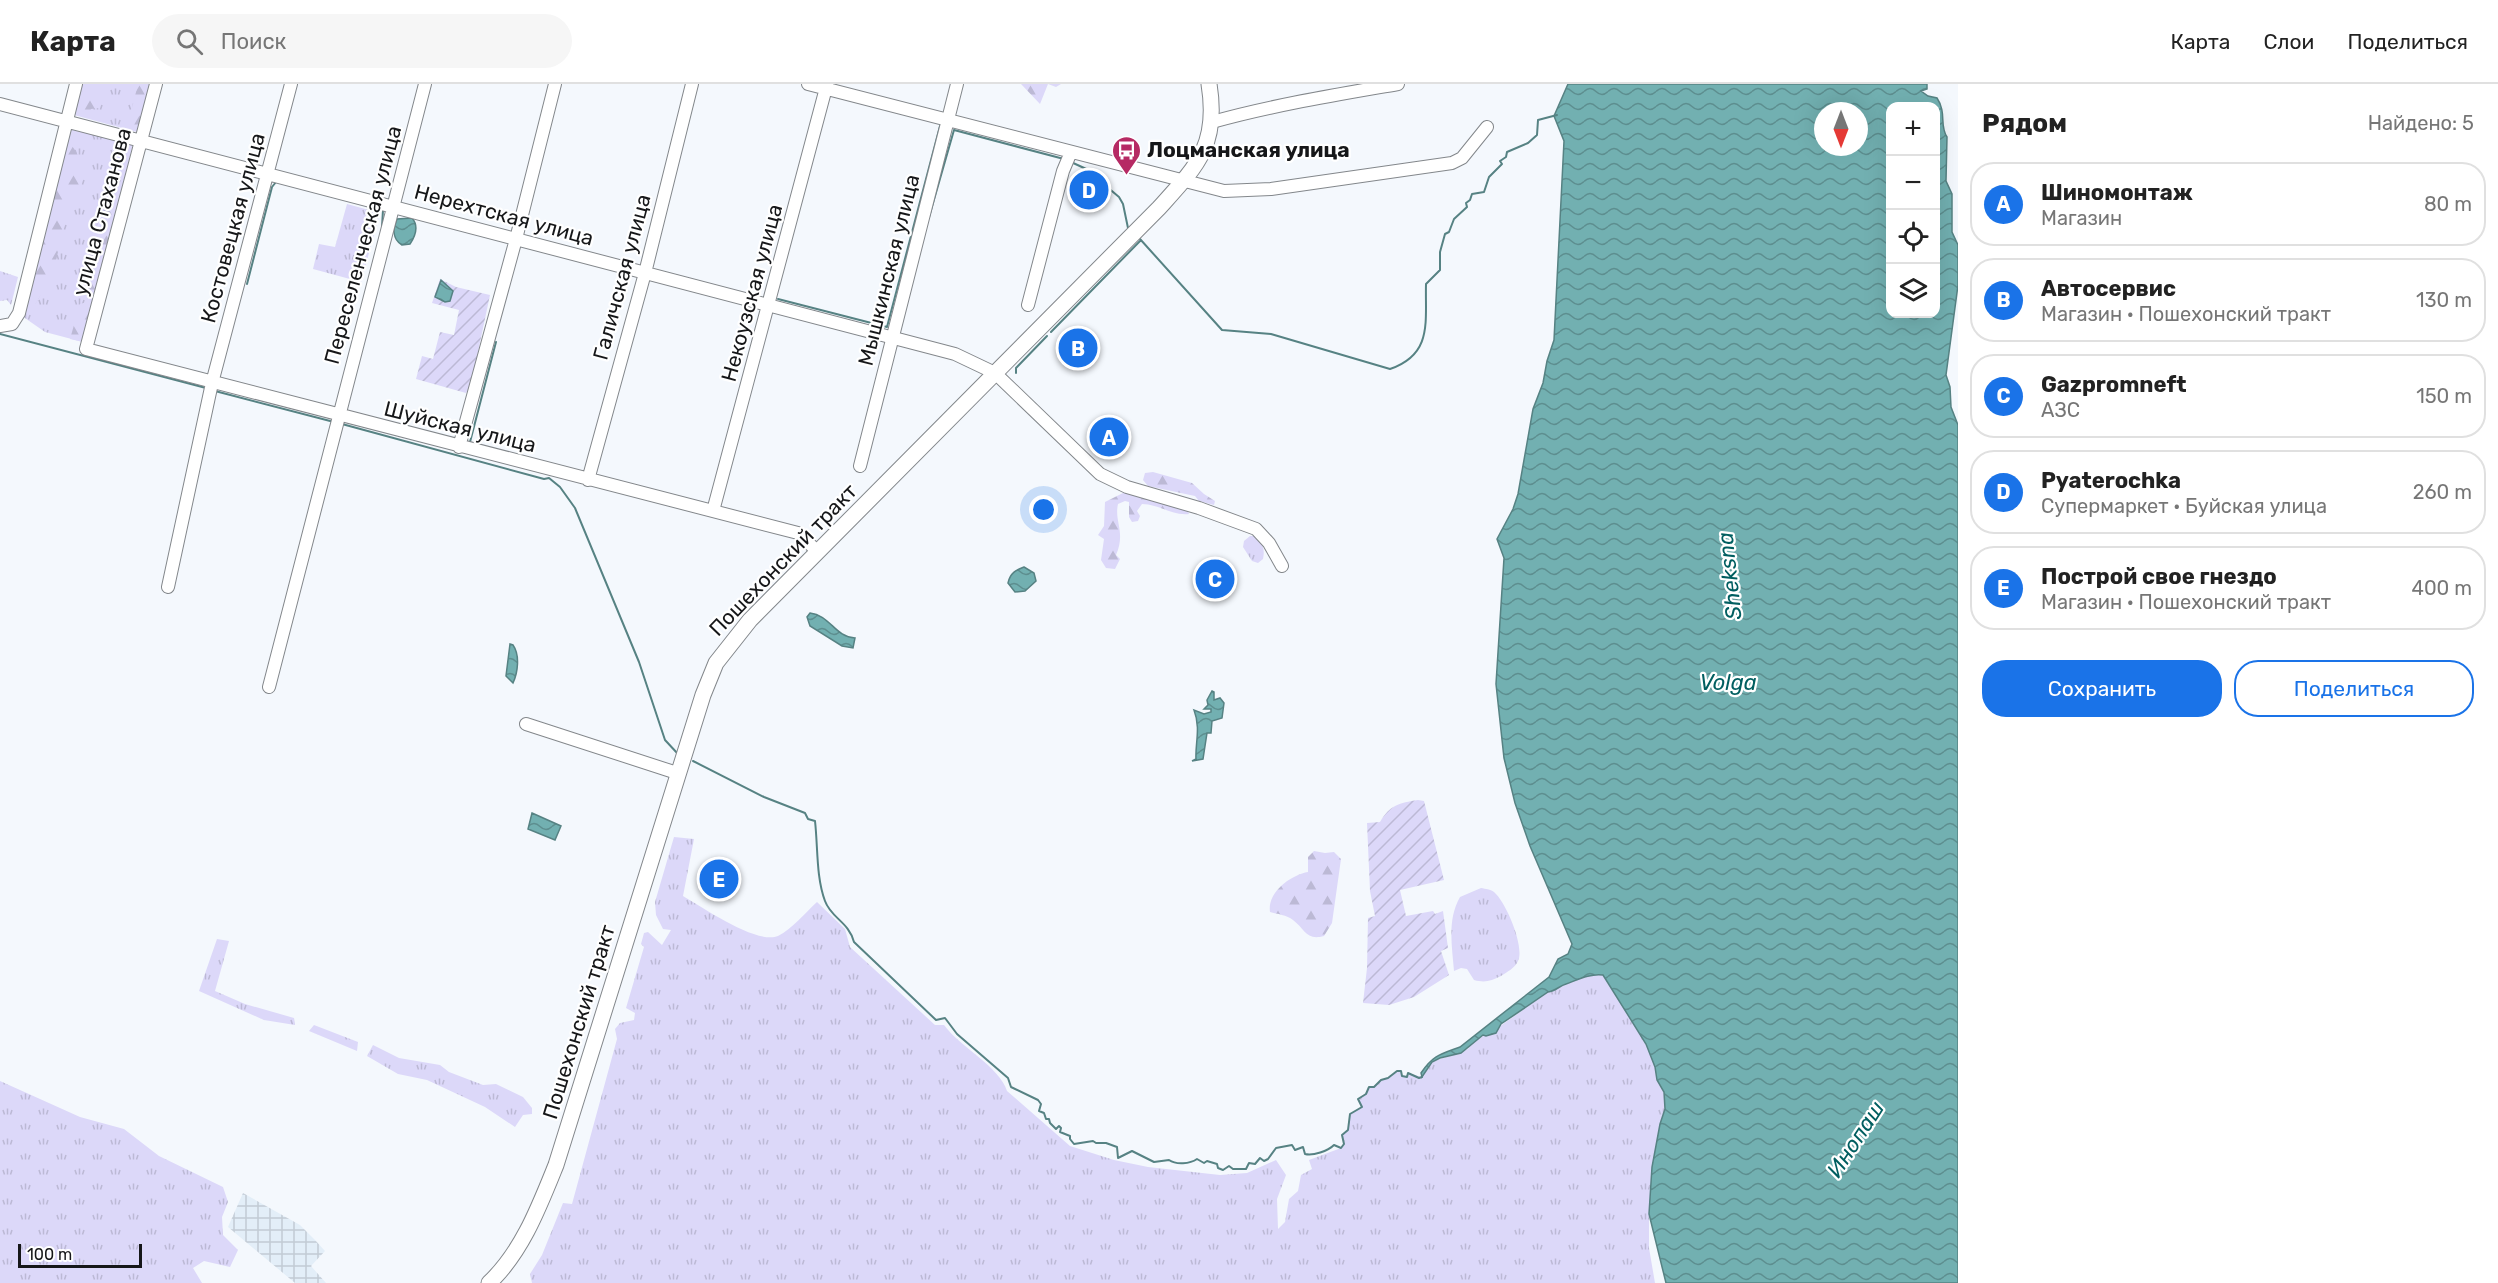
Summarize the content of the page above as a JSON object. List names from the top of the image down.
{
  "streets": {
    "main road": ["Пошехонский тракт"],
    "street": [
      "улица Стаханова",
      "Нерехтская улица",
      "Костовецкая улица",
      "Переселенческая улица",
      "Мышкинская улица",
      "Галичская улица",
      "Некоузская улица",
      "Шуйская улица"
    ]
  },
  "crossings": [
    ["улица Стаханова", "Нерехтская улица"],
    ["улица Стаханова", "Шуйская улица"],
    ["Нерехтская улица", "Костовецкая улица"],
    ["Нерехтская улица", "Переселенческая улица"],
    ["Нерехтская улица", "Мышкинская улица"],
    ["Нерехтская улица", "Галичская улица"],
    ["Нерехтская улица", "Некоузская улица"],
    ["Нерехтская улица", "Пошехонский тракт"],
    ["Костовецкая улица", "Шуйская улица"],
    ["Переселенческая улица", "Шуйская улица"],
    ["Галичская улица", "Шуйская улица"],
    ["Некоузская улица", "Шуйская улица"],
    ["Шуйская улица", "Пошехонский тракт"]
  ],
  "water": ["Sheksna", "Volga", "Инопаш"],
  "places": {
    "bus stop": ["Лоцманская улица"]
  },
  "scale_bar": "100 m",
  "north": "bottom",
  "page": {
    "header": "Карта",
    "search": "Поиск",
    "nav": ["Карта", "Слои", "Поделиться"],
    "heading": ["Рядом", "Найдено: 5"],
    "map_buttons": ["+", "−"],
    "list": [
      {
        "mark": "A",
        "name": "Шиномонтаж",
        "note": "Магазин",
        "value": "80 m"
      },
      {
        "mark": "B",
        "name": "Автосервис",
        "note": "Магазин · Пошехонский тракт",
        "value": "130 m"
      },
      {
        "mark": "C",
        "name": "Gazpromneft",
        "note": "АЗС",
        "value": "150 m"
      },
      {
        "mark": "D",
        "name": "Pyaterochka",
        "note": "Супермаркет · Буйская улица",
        "value": "260 m"
      },
      {
        "mark": "E",
        "name": "Построй свое гнездо",
        "note": "Магазин · Пошехонский тракт",
        "value": "400 m"
      }
    ],
    "pins": [
      "D",
      "B",
      "A",
      "C",
      "E"
    ],
    "buttons": ["Сохранить", "Поделиться"],
    "scale": "100 m"
  }
}
